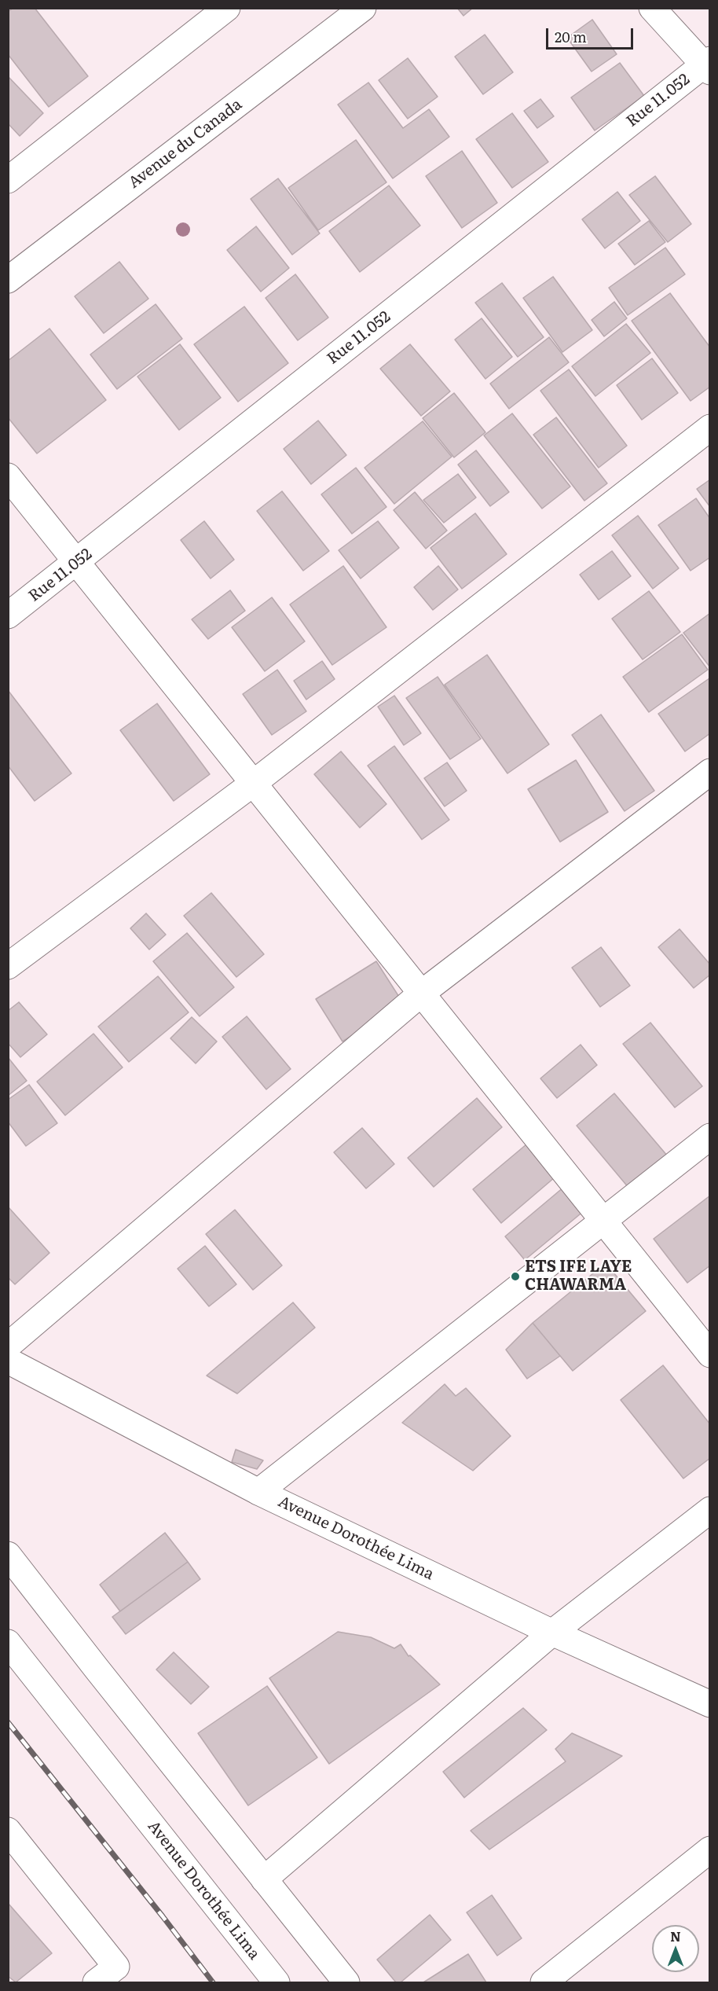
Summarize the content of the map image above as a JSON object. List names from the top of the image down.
{
  "streets": {
    "street": ["Rue 11.052", "Avenue du Canada", "Avenue Dorothée Lima"]
  },
  "places": ["ETS IFE LAYE CHAWARMA"],
  "scale_bar": "20 m",
  "north": "top"
}
